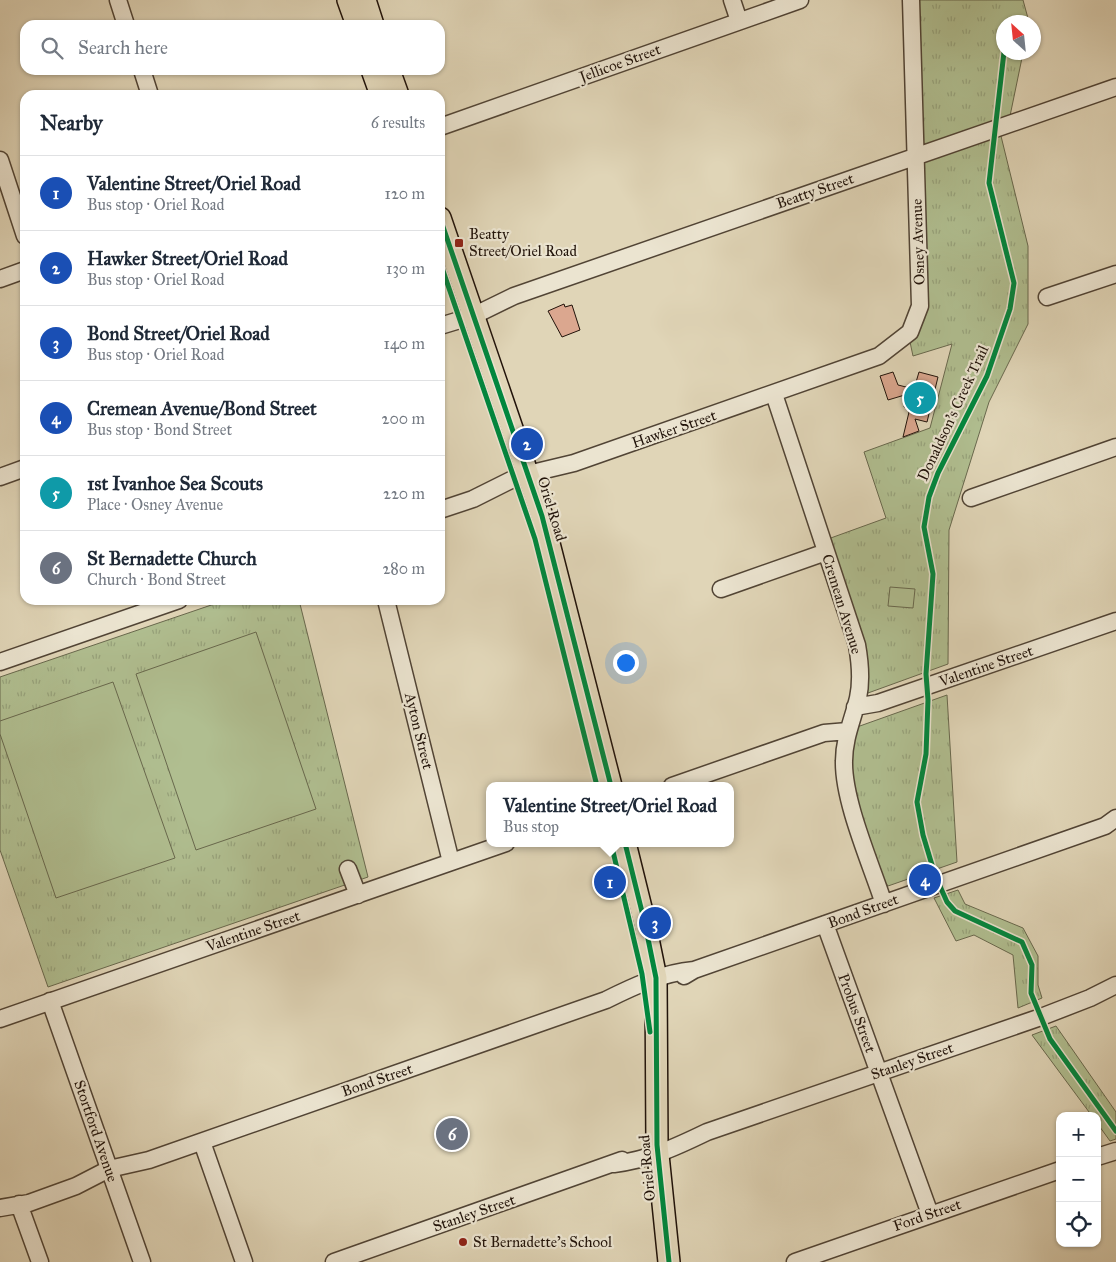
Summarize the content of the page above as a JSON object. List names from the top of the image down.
{
  "streets": {
    "main road": ["Oriel Road"],
    "street": [
      "Jellicoe Street",
      "Beatty Street",
      "Osney Avenue",
      "Hawker Street",
      "Cremean Avenue",
      "Valentine Street",
      "Ayton Street",
      "Bond Street",
      "Probus Street",
      "Stanley Street",
      "Stortford Avenue",
      "Ford Street"
    ],
    "cycle path": ["Donaldson's Creek Trail"]
  },
  "crossings": [
    ["Beatty Street", "Osney Avenue"],
    ["Beatty Street", "Oriel Road"],
    ["Osney Avenue", "Hawker Street"],
    ["Osney Avenue", "Cremean Avenue"],
    ["Hawker Street", "Oriel Road"],
    ["Hawker Street", "Cremean Avenue"],
    ["Oriel Road", "Bond Street"],
    ["Oriel Road", "Stanley Street"],
    ["Cremean Avenue", "Valentine Street"],
    ["Cremean Avenue", "Bond Street"],
    ["Valentine Street", "Ayton Street"],
    ["Valentine Street", "Stortford Avenue"],
    ["Bond Street", "Probus Street"],
    ["Bond Street", "Stortford Avenue"],
    ["Probus Street", "Stanley Street"],
    ["Probus Street", "Ford Street"]
  ],
  "places": {
    "transit": ["Beatty Street/Oriel Road"],
    "other": ["St Bernadette's School"]
  },
  "north": "top left",
  "page": {
    "search": "Search here",
    "heading": ["Nearby", "6 results"],
    "list": [
      {
        "mark": "1",
        "name": "Valentine Street/Oriel Road",
        "note": "Bus stop · Oriel Road",
        "value": "120 m"
      },
      {
        "mark": "2",
        "name": "Hawker Street/Oriel Road",
        "note": "Bus stop · Oriel Road",
        "value": "130 m"
      },
      {
        "mark": "3",
        "name": "Bond Street/Oriel Road",
        "note": "Bus stop · Oriel Road",
        "value": "140 m"
      },
      {
        "mark": "4",
        "name": "Cremean Avenue/Bond Street",
        "note": "Bus stop · Bond Street",
        "value": "200 m"
      },
      {
        "mark": "5",
        "name": "1st Ivanhoe Sea Scouts",
        "note": "Place · Osney Avenue",
        "value": "220 m"
      },
      {
        "mark": "6",
        "name": "St Bernadette Church",
        "note": "Church · Bond Street",
        "value": "280 m"
      }
    ],
    "pins": [
      "5",
      "2",
      "4",
      "1",
      "3",
      "6"
    ],
    "popup": ["Valentine Street/Oriel Road", "Bus stop"],
    "map_buttons": ["+", "−"]
  }
}
